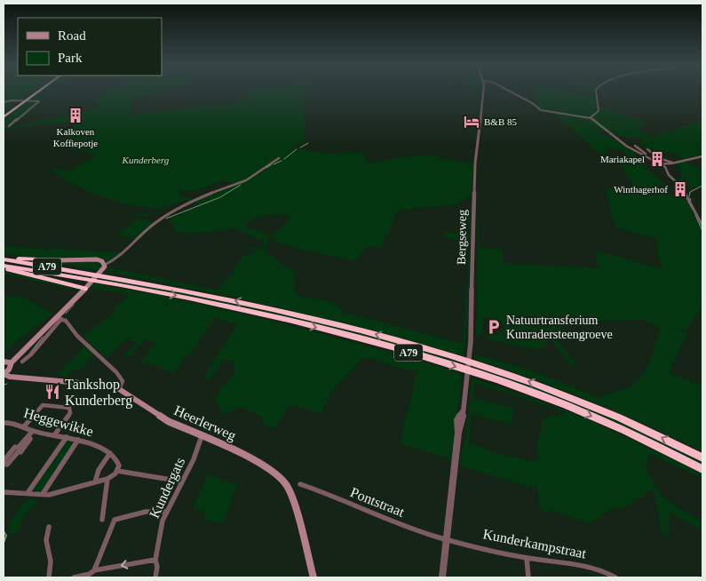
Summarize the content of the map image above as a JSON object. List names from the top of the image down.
{
  "streets": {
    "highway": ["A79"],
    "main road": ["Heerlerweg"],
    "street": [
      "Bergseweg",
      "Heggewikke",
      "Kundergats",
      "Pontstraat",
      "Kunderkampstraat"
    ]
  },
  "crossings": [
    ["Bergseweg", "Pontstraat"],
    ["Bergseweg", "Kunderkampstraat"],
    ["Heerlerweg", "Kundergats"],
    ["Pontstraat", "Kunderkampstraat"]
  ],
  "parks": ["Kunderberg"],
  "places": {
    "building": ["Kalkoven Koffiepotje", "Mariakapel", "Winthagerhof"],
    "hotel": ["B&B 85"],
    "parking": ["Natuurtransferium Kunradersteengroeve"],
    "restaurant": ["Tankshop Kunderberg"]
  },
  "legend": ["Road", "Park"]
}
